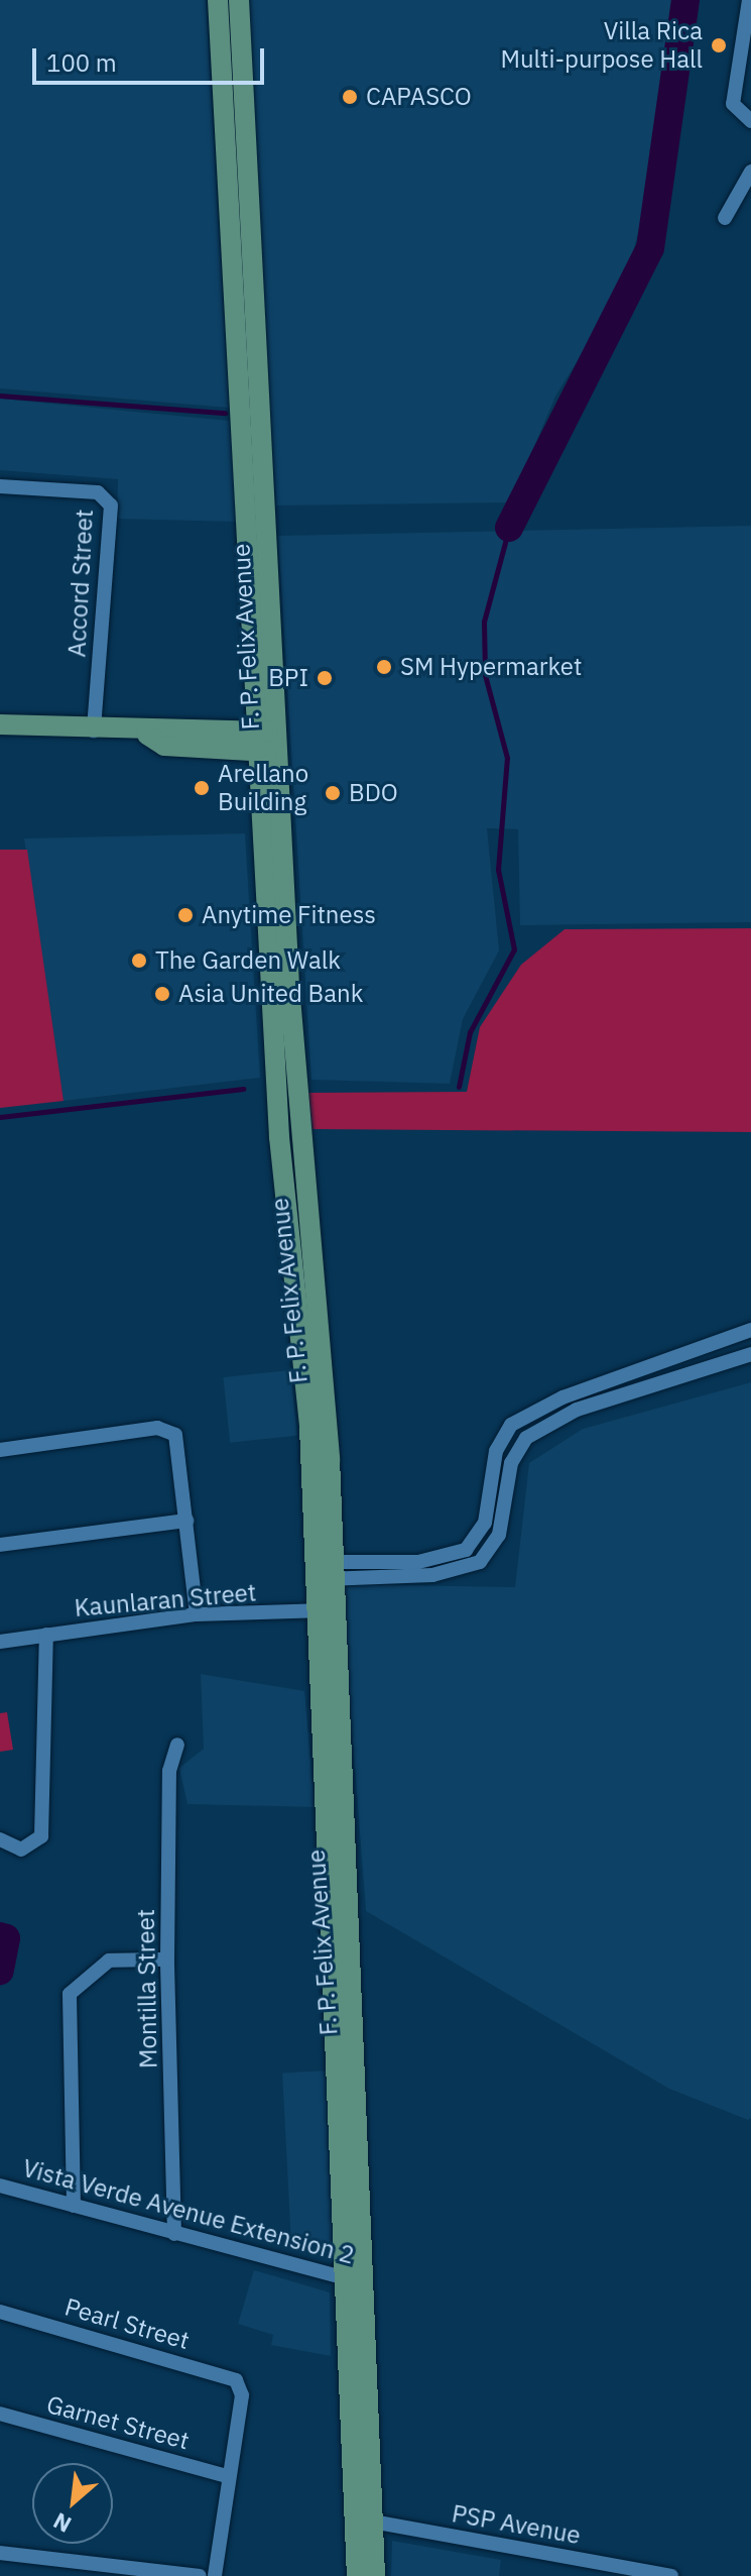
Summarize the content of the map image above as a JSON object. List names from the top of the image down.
{
  "streets": {
    "main road": ["F. P. Felix Avenue"],
    "street": [
      "Accord Street",
      "Kaunlaran Street",
      "Montilla Street",
      "Vista Verde Avenue Extension 2",
      "Pearl Street",
      "Garnet Street",
      "PSP Avenue"
    ]
  },
  "crossings": [
    ["F. P. Felix Avenue", "Kaunlaran Street"],
    ["F. P. Felix Avenue", "Vista Verde Avenue Extension 2"],
    ["F. P. Felix Avenue", "PSP Avenue"],
    ["Montilla Street", "Vista Verde Avenue Extension 2"],
    ["Pearl Street", "Garnet Street"]
  ],
  "places": [
    "Villa Rica Multi-purpose Hall",
    "CAPASCO",
    "SM Hypermarket",
    "BPI",
    "Arellano Building",
    "BDO",
    "Anytime Fitness",
    "The Garden Walk",
    "Asia United Bank"
  ],
  "scale_bar": "100 m",
  "north": "bottom left"
}
